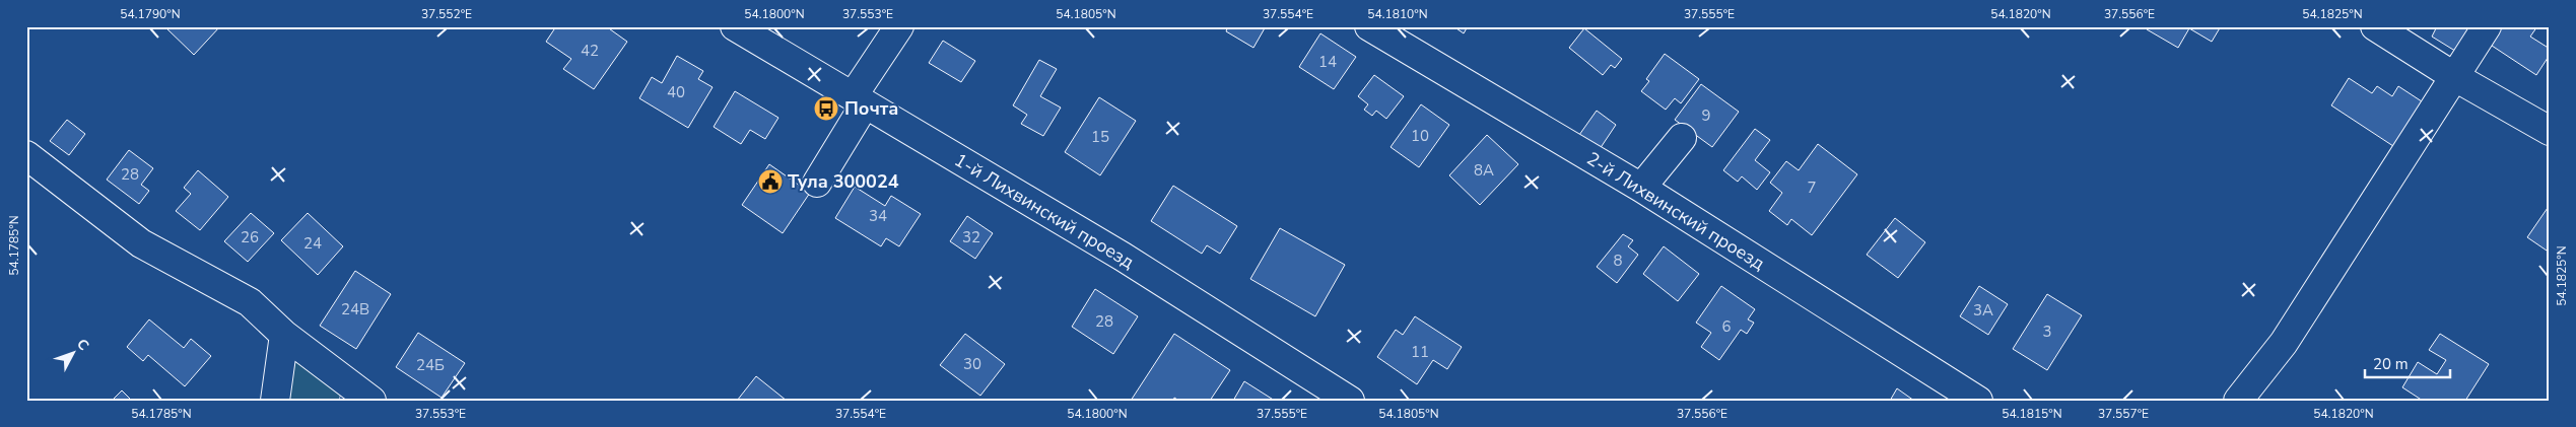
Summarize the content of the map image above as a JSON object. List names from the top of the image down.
{
  "streets": {
    "street": ["1-й Лихвинский проезд", "2-й Лихвинский проезд"]
  },
  "places": {
    "bus stop": ["Почта"],
    "public building": ["Тула 300024"]
  },
  "house_numbers": [
    "42",
    "14",
    "40",
    "9",
    "10",
    "15",
    "8А",
    "28",
    "7",
    "34",
    "26",
    "32",
    "24",
    "8",
    "24В",
    "3А",
    "28",
    "6",
    "3",
    "11",
    "30",
    "24Б"
  ],
  "scale_bar": "20 m",
  "north": "top right",
  "coordinates": [
    "54.1790°N",
    "37.552°E",
    "54.1800°N",
    "37.553°E",
    "54.1805°N",
    "37.554°E",
    "54.1810°N",
    "37.555°E",
    "54.1820°N",
    "37.556°E",
    "54.1825°N",
    "54.1785°N",
    "54.1815°N",
    "37.557°E"
  ]
}
